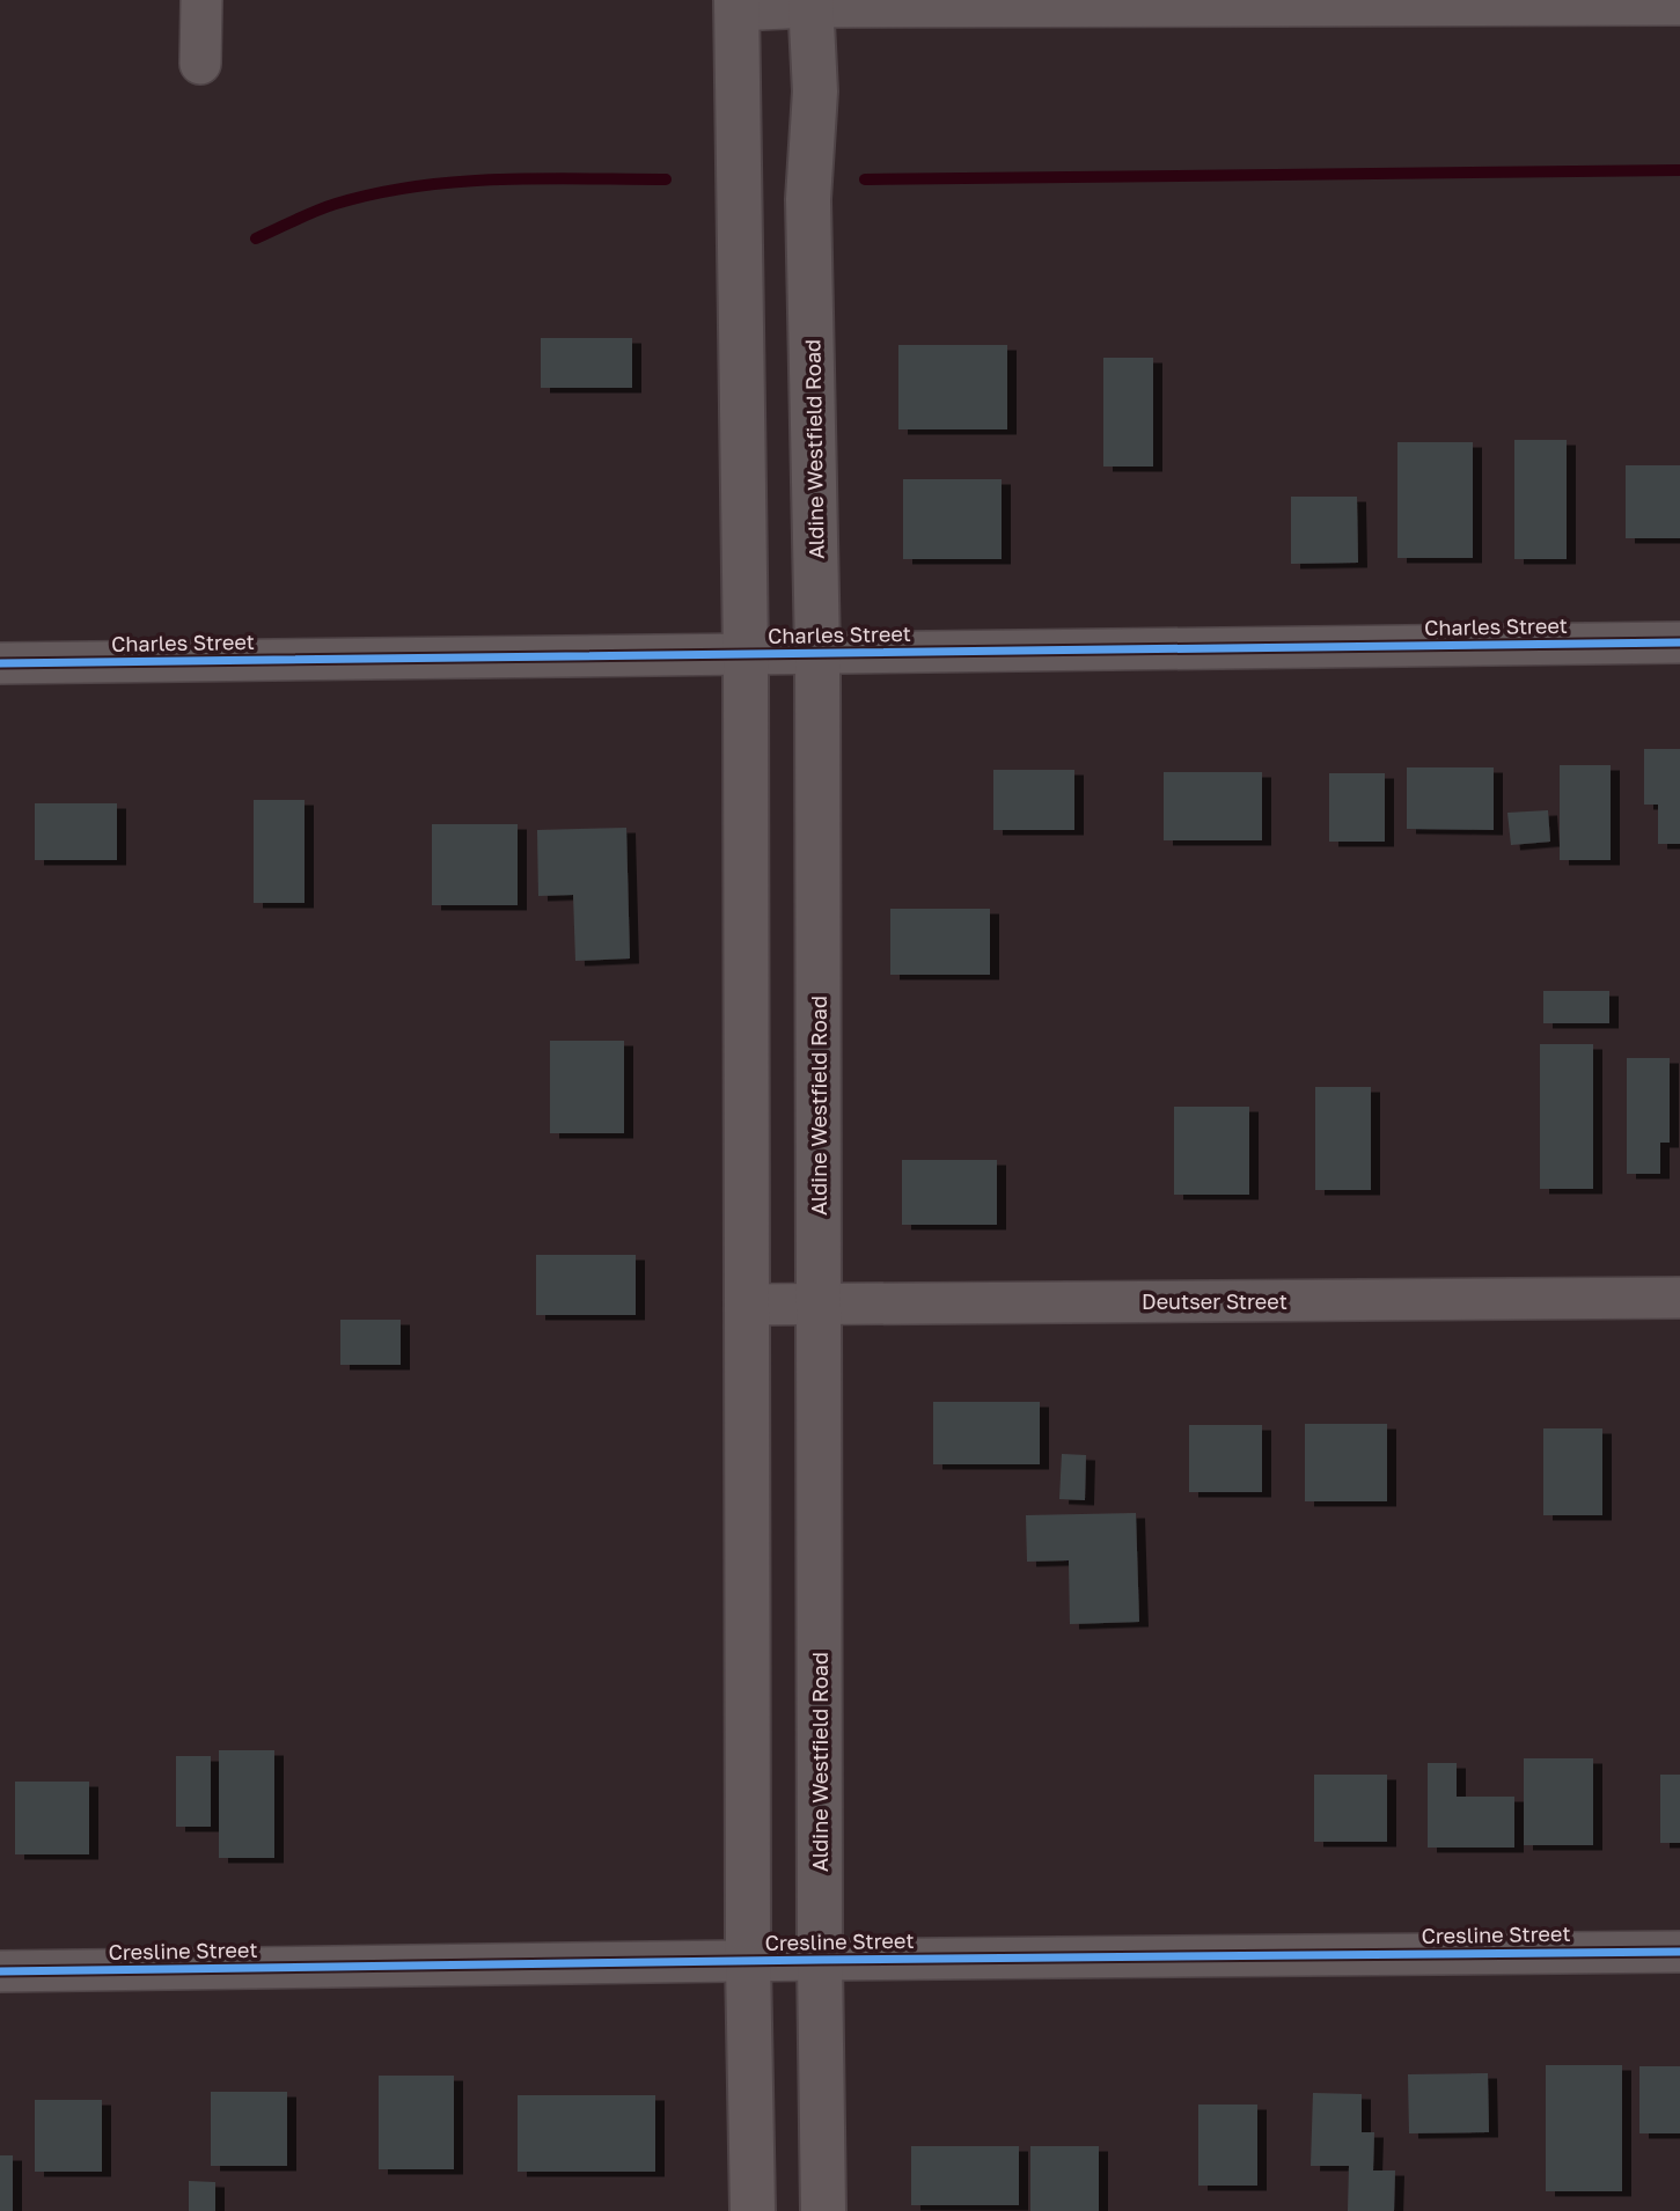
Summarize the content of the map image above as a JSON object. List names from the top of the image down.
{
  "streets": {
    "main road": ["Aldine Westfield Road"],
    "street": ["Charles Street", "Deutser Street", "Cresline Street"]
  },
  "crossings": [
    ["Aldine Westfield Road", "Charles Street"],
    ["Aldine Westfield Road", "Deutser Street"],
    ["Aldine Westfield Road", "Cresline Street"]
  ]
}
